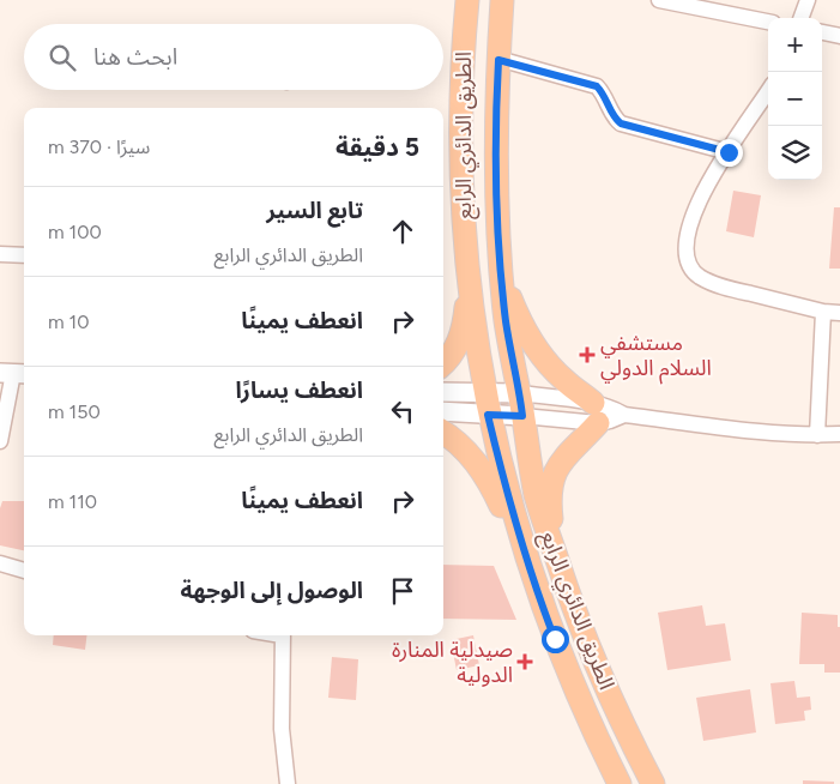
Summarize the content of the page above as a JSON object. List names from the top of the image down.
{
  "streets": {
    "main road": ["الطريق الدائري الرابع"]
  },
  "places": {
    "health": ["مستشفي السلام الدولي", "صيدلية المنارة الدولية"]
  },
  "page": {
    "map_buttons": ["+", "−"],
    "search": "ابحث هنا",
    "heading": ["5 دقيقة", "سيرًا · 370 m"],
    "list": [
      ["تابع السير", "الطريق الدائري الرابع", "100 m"],
      ["انعطف يمينًا", "10 m"],
      ["انعطف يسارًا", "الطريق الدائري الرابع", "150 m"],
      ["انعطف يمينًا", "110 m"],
      "الوصول إلى الوجهة"
    ]
  }
}
